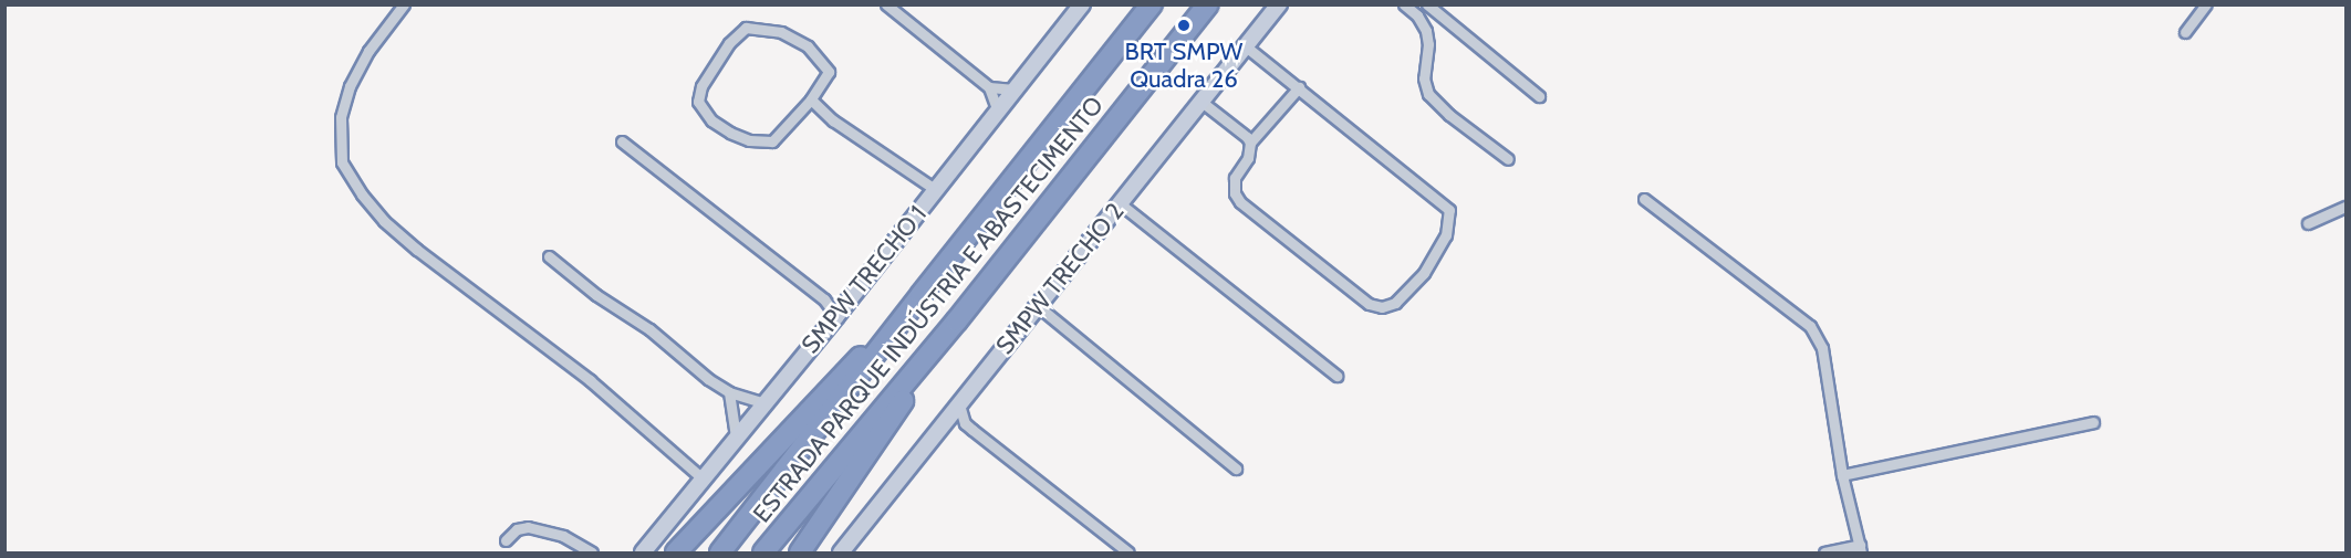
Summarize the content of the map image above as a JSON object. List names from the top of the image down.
{
  "streets": {
    "highway": ["ESTRADA PARQUE INDÚSTRIA E ABASTECIMENTO"],
    "street": ["SMPW TRECHO 2", "SMPW TRECHO 1"]
  },
  "places": ["BRT SMPW Quadra 26"]
}
